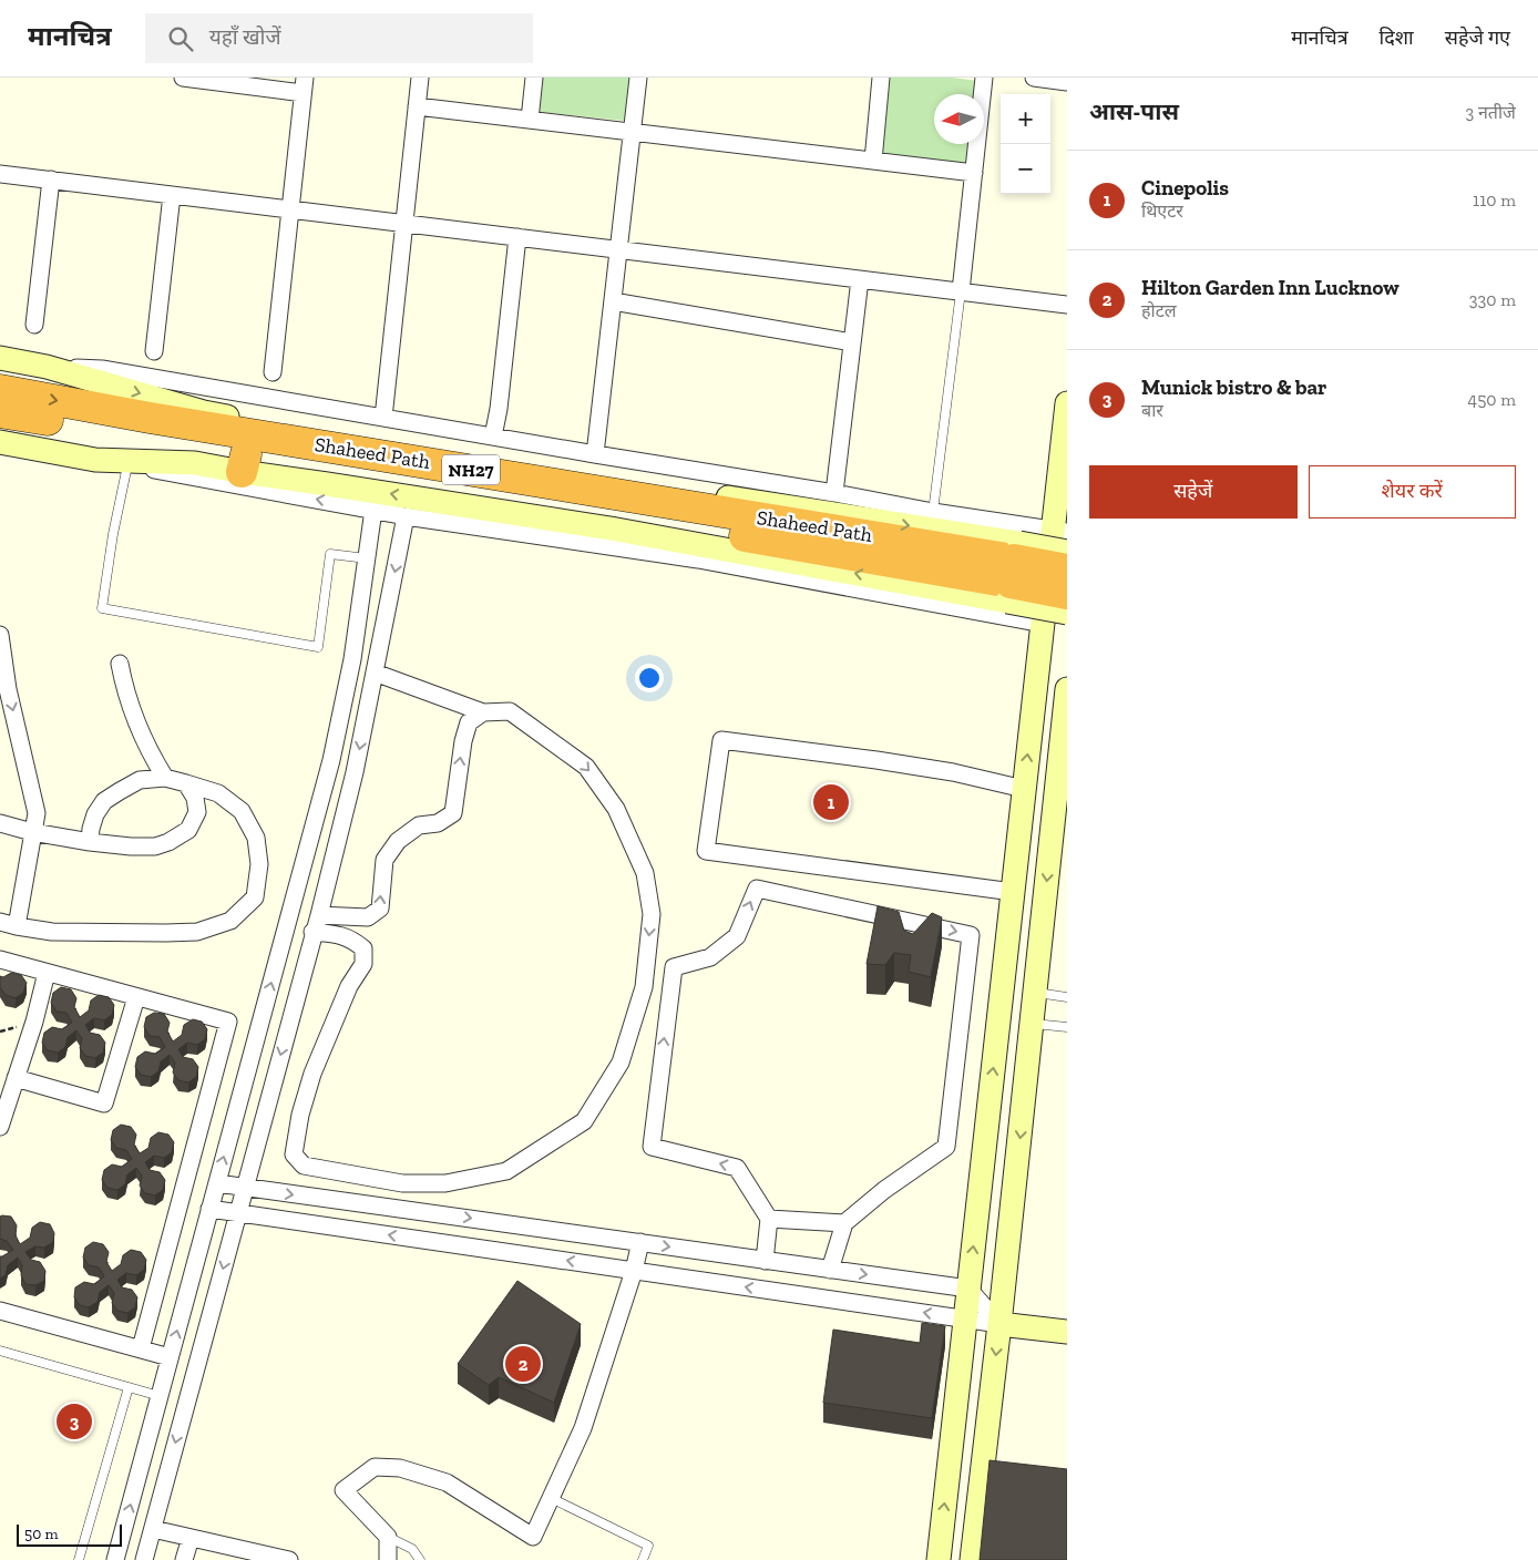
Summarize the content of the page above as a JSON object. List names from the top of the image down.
{
  "streets": {
    "highway": ["Shaheed Path", "NH27"]
  },
  "crossings": [
    ["Shaheed Path", "NH27"]
  ],
  "scale_bar": "50 m",
  "north": "left",
  "page": {
    "header": "मानचित्र",
    "search": "यहाँ खोजें",
    "nav": ["मानचित्र", "दिशा", "सहेजे गए"],
    "heading": ["आस-पास", "3 नतीजे"],
    "map_buttons": ["+", "−"],
    "list": [
      {
        "mark": "1",
        "name": "Cinepolis",
        "note": "थिएटर",
        "value": "110 m"
      },
      {
        "mark": "2",
        "name": "Hilton Garden Inn Lucknow",
        "note": "होटल",
        "value": "330 m"
      },
      {
        "mark": "3",
        "name": "Munick bistro & bar",
        "note": "बार",
        "value": "450 m"
      }
    ],
    "buttons": ["सहेजें", "शेयर करें"],
    "pins": ["1", "2", "3"],
    "scale": "50 m"
  }
}
